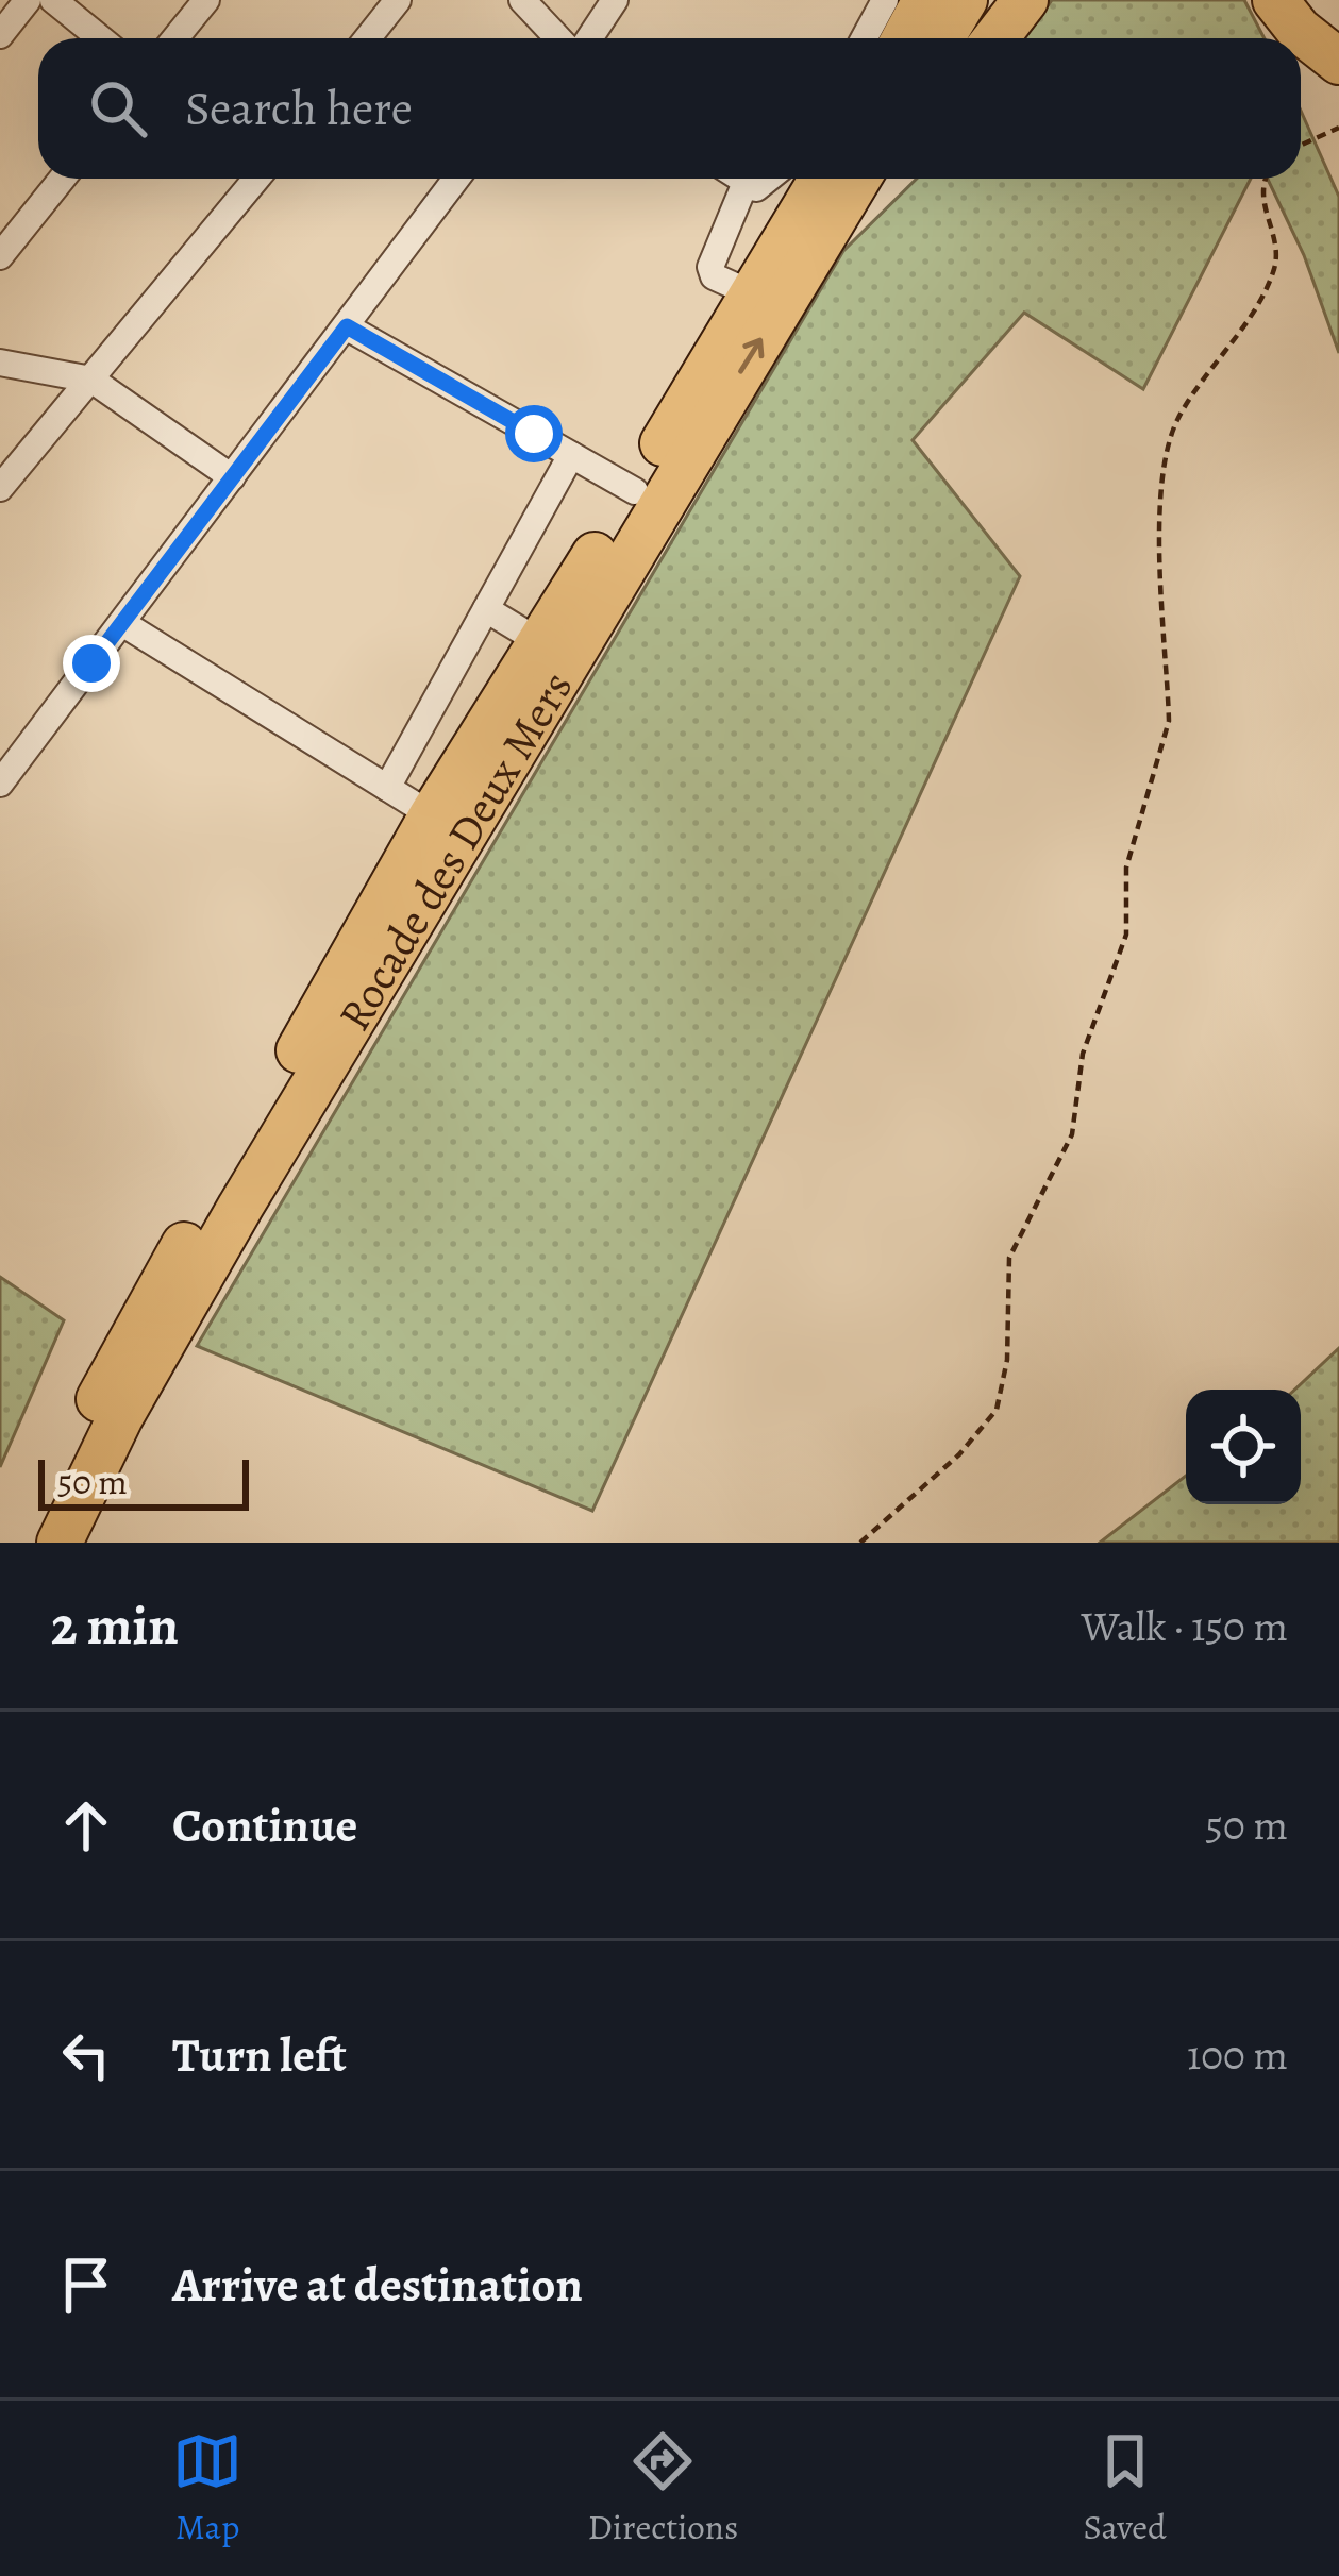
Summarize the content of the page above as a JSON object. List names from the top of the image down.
{
  "streets": {
    "highway": ["Rocade des Deux Mers"]
  },
  "scale_bar": "50 m",
  "page": {
    "search": "Search here",
    "scale": "50 m",
    "heading": ["2 min", "Walk · 150 m"],
    "list": [
      ["Continue", "50 m"],
      ["Turn left", "100 m"],
      "Arrive at destination"
    ],
    "nav": ["Map", "Directions", "Saved"]
  }
}
